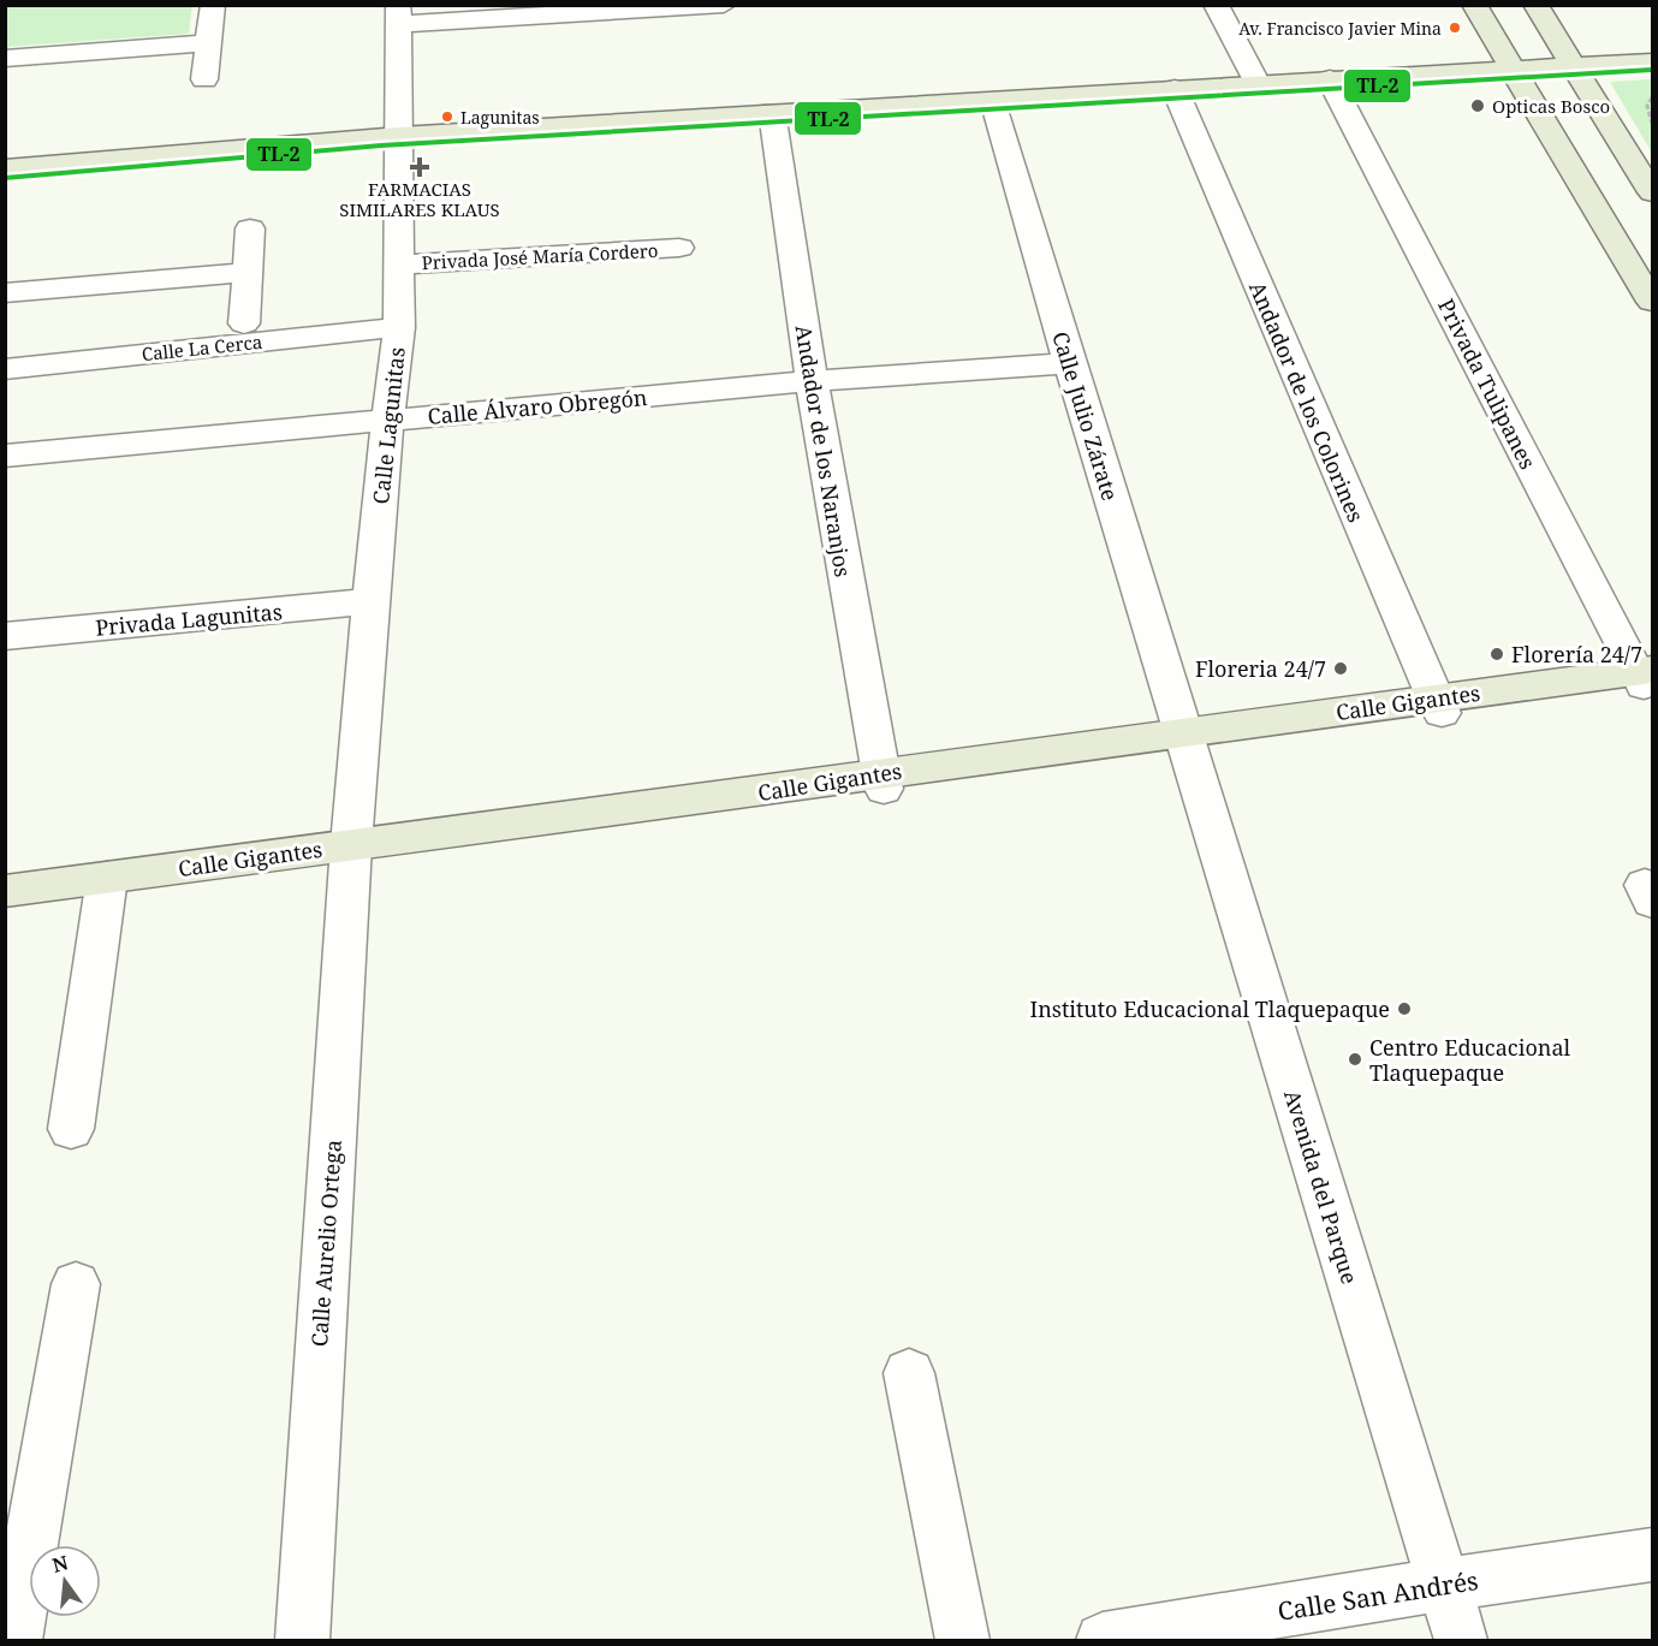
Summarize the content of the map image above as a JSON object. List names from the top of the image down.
{
  "streets": {
    "main road": ["Calle Gigantes"],
    "street": [
      "Privada José María Cordero",
      "Calle La Cerca",
      "Privada Tulipanes",
      "Andador de los Colorines",
      "Calle Álvaro Obregón",
      "Calle Julio Zárate",
      "Calle Lagunitas",
      "Andador de los Naranjos",
      "Privada Lagunitas",
      "Avenida del Parque",
      "Calle Aurelio Ortega",
      "Calle San Andrés"
    ]
  },
  "crossings": [
    ["Privada José María Cordero", "Calle Lagunitas"],
    ["Calle La Cerca", "Calle Lagunitas"],
    ["Privada Tulipanes", "Calle Gigantes"],
    ["Andador de los Colorines", "Calle Gigantes"],
    ["Calle Álvaro Obregón", "Calle Julio Zárate"],
    ["Calle Álvaro Obregón", "Calle Lagunitas"],
    ["Calle Álvaro Obregón", "Andador de los Naranjos"],
    ["Calle Julio Zárate", "Calle Gigantes"],
    ["Calle Julio Zárate", "Avenida del Parque"],
    ["Calle Lagunitas", "Privada Lagunitas"],
    ["Calle Lagunitas", "Calle Gigantes"],
    ["Calle Lagunitas", "Calle Aurelio Ortega"],
    ["Andador de los Naranjos", "Calle Gigantes"],
    ["Calle Gigantes", "Avenida del Parque"],
    ["Calle Gigantes", "Calle Aurelio Ortega"],
    ["Avenida del Parque", "Calle San Andrés"]
  ],
  "places": {
    "other": [
      "Av. Francisco Javier Mina",
      "Opticas Bosco",
      "Lagunitas",
      "Florería 24/7",
      "Floreria 24/7",
      "Instituto Educacional Tlaquepaque",
      "Centro Educacional Tlaquepaque"
    ],
    "health": ["FARMACIAS SIMILARES KLAUS"]
  },
  "lines": ["transit line TL-2"],
  "north": "top"
}
